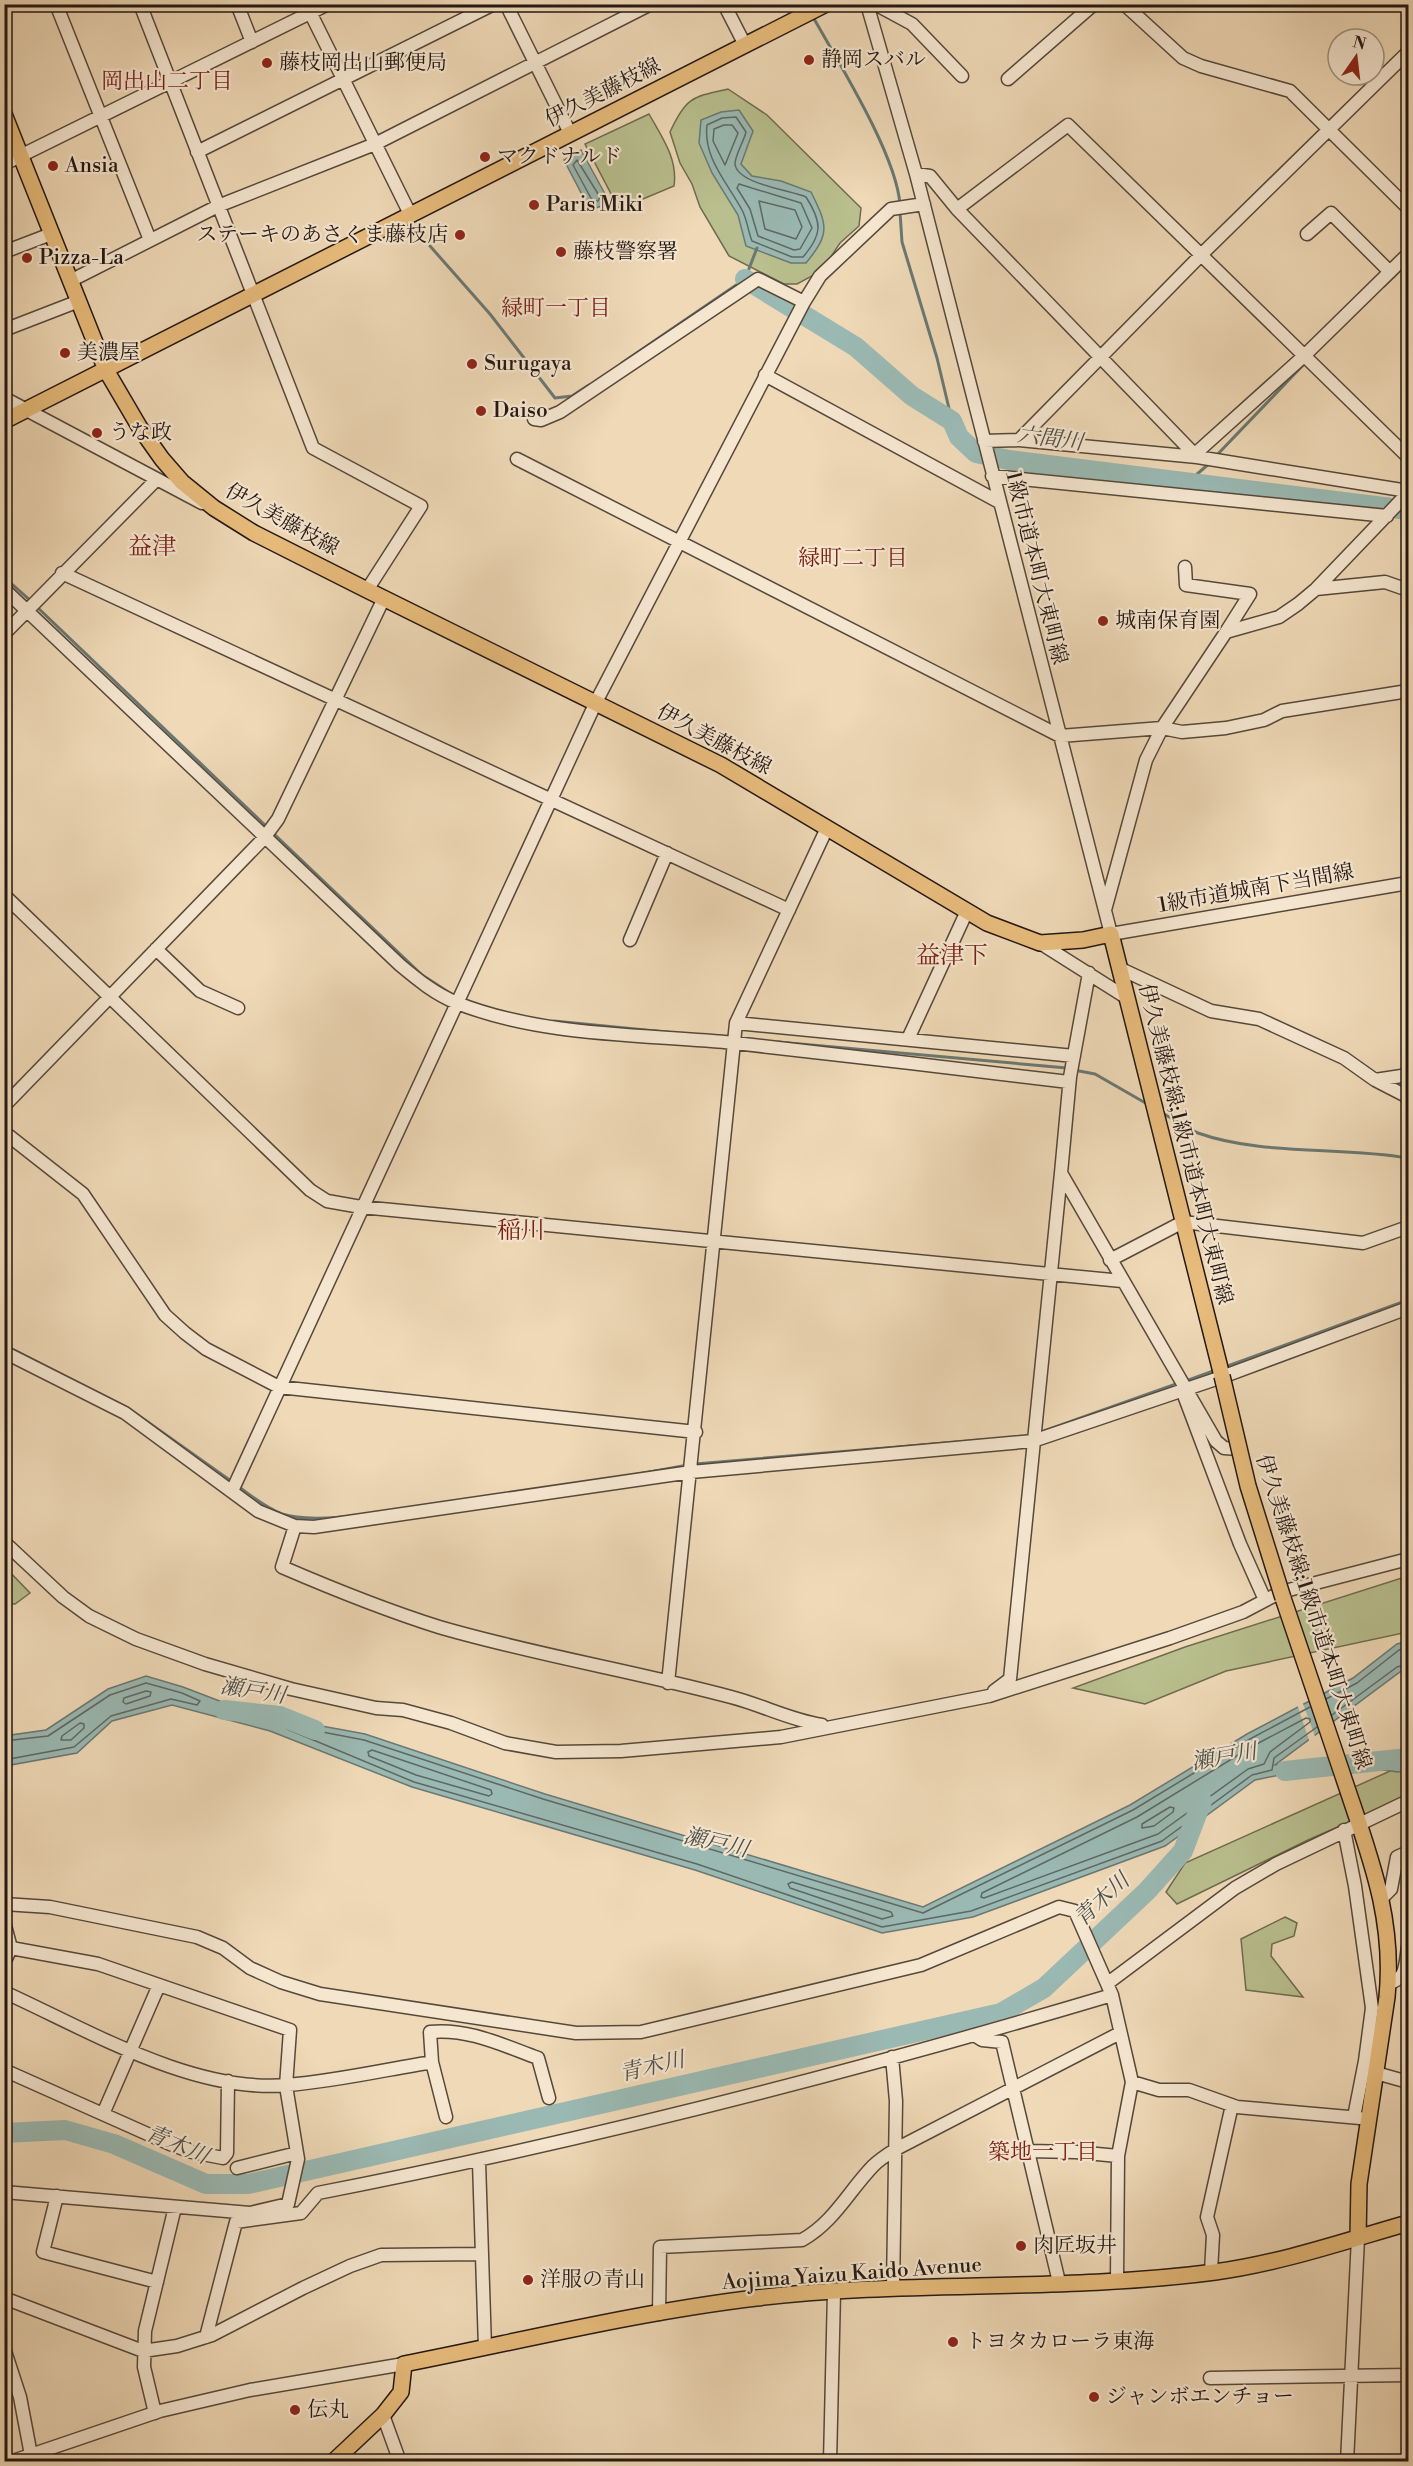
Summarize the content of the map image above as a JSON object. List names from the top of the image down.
{
  "streets": {
    "main road": ["伊久美藤枝線", "伊久美藤枝線;1級市道本町大東町線", "Aojima Yaizu Kaido Avenue"],
    "street": ["1級市道本町大東町線", "1級市道城南下当間線"]
  },
  "crossings": [
    ["伊久美藤枝線", "1級市道本町大東町線"],
    ["伊久美藤枝線", "1級市道城南下当間線"],
    ["伊久美藤枝線", "伊久美藤枝線;1級市道本町大東町線"],
    ["1級市道本町大東町線", "1級市道城南下当間線"],
    ["1級市道本町大東町線", "伊久美藤枝線;1級市道本町大東町線"],
    ["1級市道城南下当間線", "伊久美藤枝線;1級市道本町大東町線"],
    ["伊久美藤枝線;1級市道本町大東町線", "Aojima Yaizu Kaido Avenue"]
  ],
  "districts": [
    "岡出山二丁目",
    "緑町一丁目",
    "益津",
    "緑町二丁目",
    "益津下",
    "稲川",
    "築地一丁目"
  ],
  "water": ["六間川", "瀬戸川", "青木川"],
  "places": [
    "静岡スバル",
    "藤枝岡出山郵便局",
    "マクドナルド",
    "Ansia",
    "Paris Miki",
    "ステーキのあさくま藤枝店",
    "藤枝警察署",
    "Pizza-La",
    "美濃屋",
    "Surugaya",
    "Daiso",
    "うな政",
    "城南保育園",
    "肉匠坂井",
    "洋服の青山",
    "トヨタカローラ東海",
    "ジャンボエンチョー",
    "伝丸"
  ],
  "north": "top"
}
